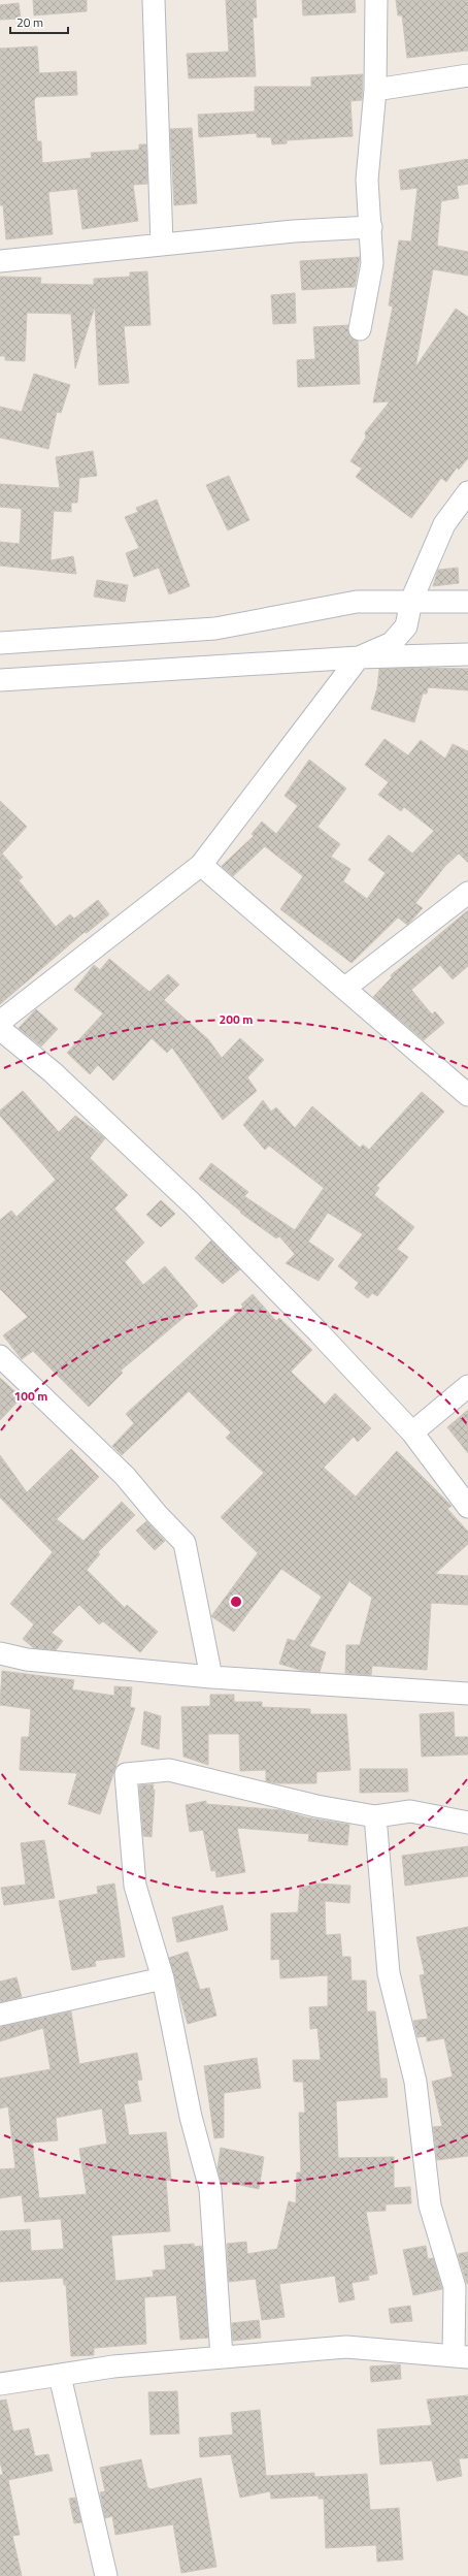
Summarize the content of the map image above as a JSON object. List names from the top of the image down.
{
  "scale_bar": "20 m",
  "rings": ["200 m", "100 m"]
}
